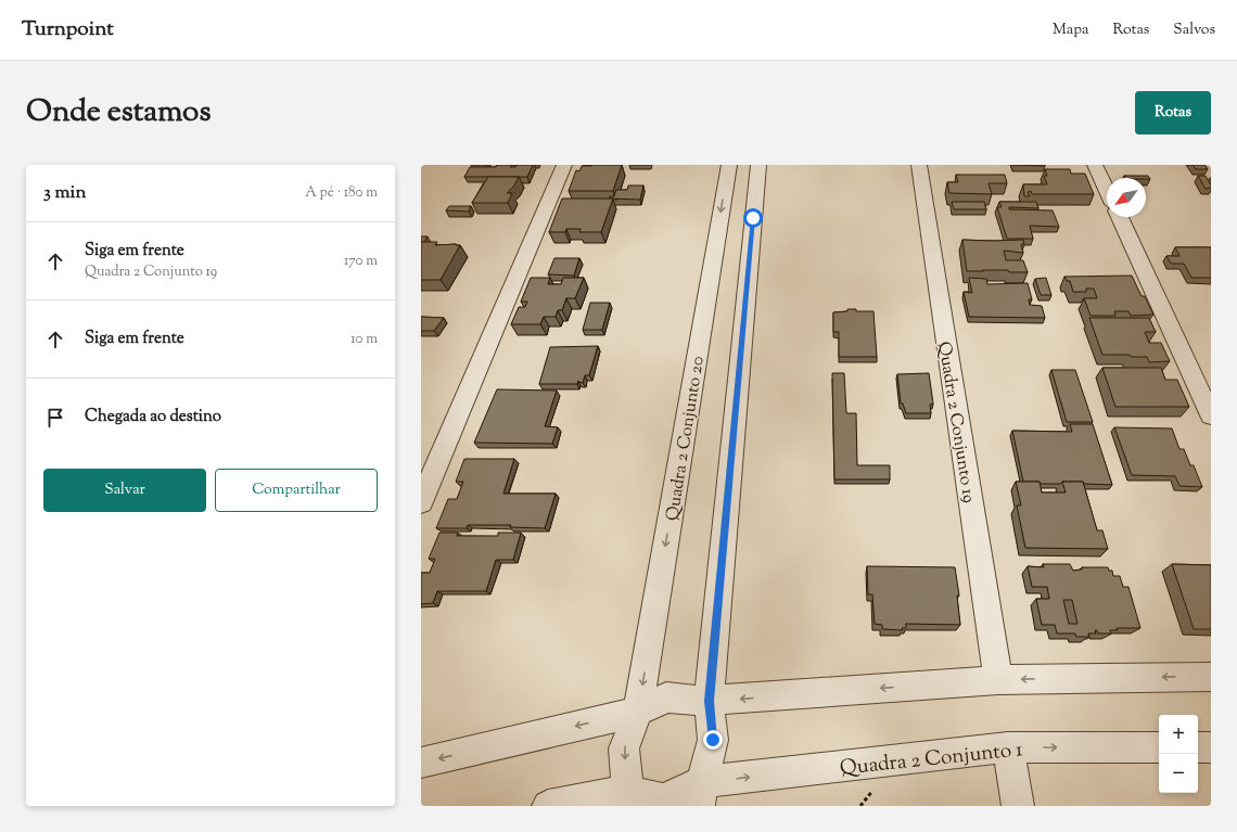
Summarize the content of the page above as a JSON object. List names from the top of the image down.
{
  "streets": {
    "street": ["Quadra 2 Conjunto 19", "Quadra 2 Conjunto 20", "Quadra 2 Conjunto 1"]
  },
  "crossings": [
    ["Quadra 2 Conjunto 20", "Quadra 2 Conjunto 1"]
  ],
  "north": "bottom left",
  "page": {
    "header": "Turnpoint",
    "nav": ["Mapa", "Rotas", "Salvos"],
    "title": "Onde estamos",
    "buttons": [
      "Rotas",
      ["Salvar", "Compartilhar"]
    ],
    "heading": ["3 min", "A pé · 180 m"],
    "list": [
      ["Siga em frente", "Quadra 2 Conjunto 19", "170 m"],
      ["Siga em frente", "10 m"],
      "Chegada ao destino"
    ],
    "map_buttons": ["+", "−"]
  }
}
